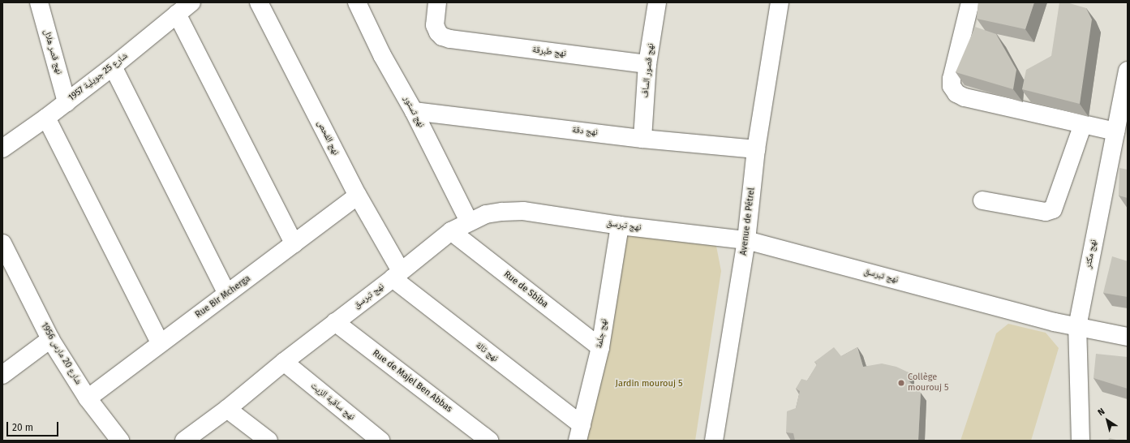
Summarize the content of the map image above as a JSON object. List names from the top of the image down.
{
  "streets": {
    "street": [
      "نهج قصر هلال",
      "نهج طبرقة",
      "نهج قصور الساف",
      "شارع 25 جويلية 1957",
      "نهج تستور",
      "نهج دقة",
      "نهج الفحص",
      "Avenue de Pétrel",
      "نهج تبرسق",
      "نهج مكثر",
      "Rue de Sbiba",
      "Rue Bir Mcherga",
      "نهج جلمة",
      "نهج تالة",
      "شارع 20 مارس 1956",
      "Rue de Majel Ben Abbas",
      "نهج ساقية الزيت"
    ]
  },
  "crossings": [
    ["نهج قصر هلال", "شارع 25 جويلية 1957"],
    ["نهج طبرقة", "نهج قصور الساف"],
    ["نهج قصور الساف", "نهج دقة"],
    ["نهج تستور", "نهج دقة"],
    ["نهج تستور", "نهج تبرسق"],
    ["نهج دقة", "Avenue de Pétrel"],
    ["نهج الفحص", "نهج تبرسق"],
    ["نهج الفحص", "Rue Bir Mcherga"],
    ["نهج الفحص", "نهج تالة"],
    ["Avenue de Pétrel", "نهج تبرسق"],
    ["نهج تبرسق", "نهج مكثر"],
    ["نهج تبرسق", "Rue de Sbiba"],
    ["نهج تبرسق", "نهج جلمة"],
    ["نهج تبرسق", "نهج تالة"],
    ["نهج تبرسق", "Rue de Majel Ben Abbas"],
    ["نهج تبرسق", "نهج ساقية الزيت"],
    ["Rue de Sbiba", "نهج جلمة"],
    ["Rue Bir Mcherga", "شارع 20 مارس 1956"],
    ["نهج جلمة", "نهج تالة"]
  ],
  "parks": ["Jardin mourouj 5"],
  "places": ["Collège mourouj 5"],
  "scale_bar": "20 m",
  "north": "top left"
}
